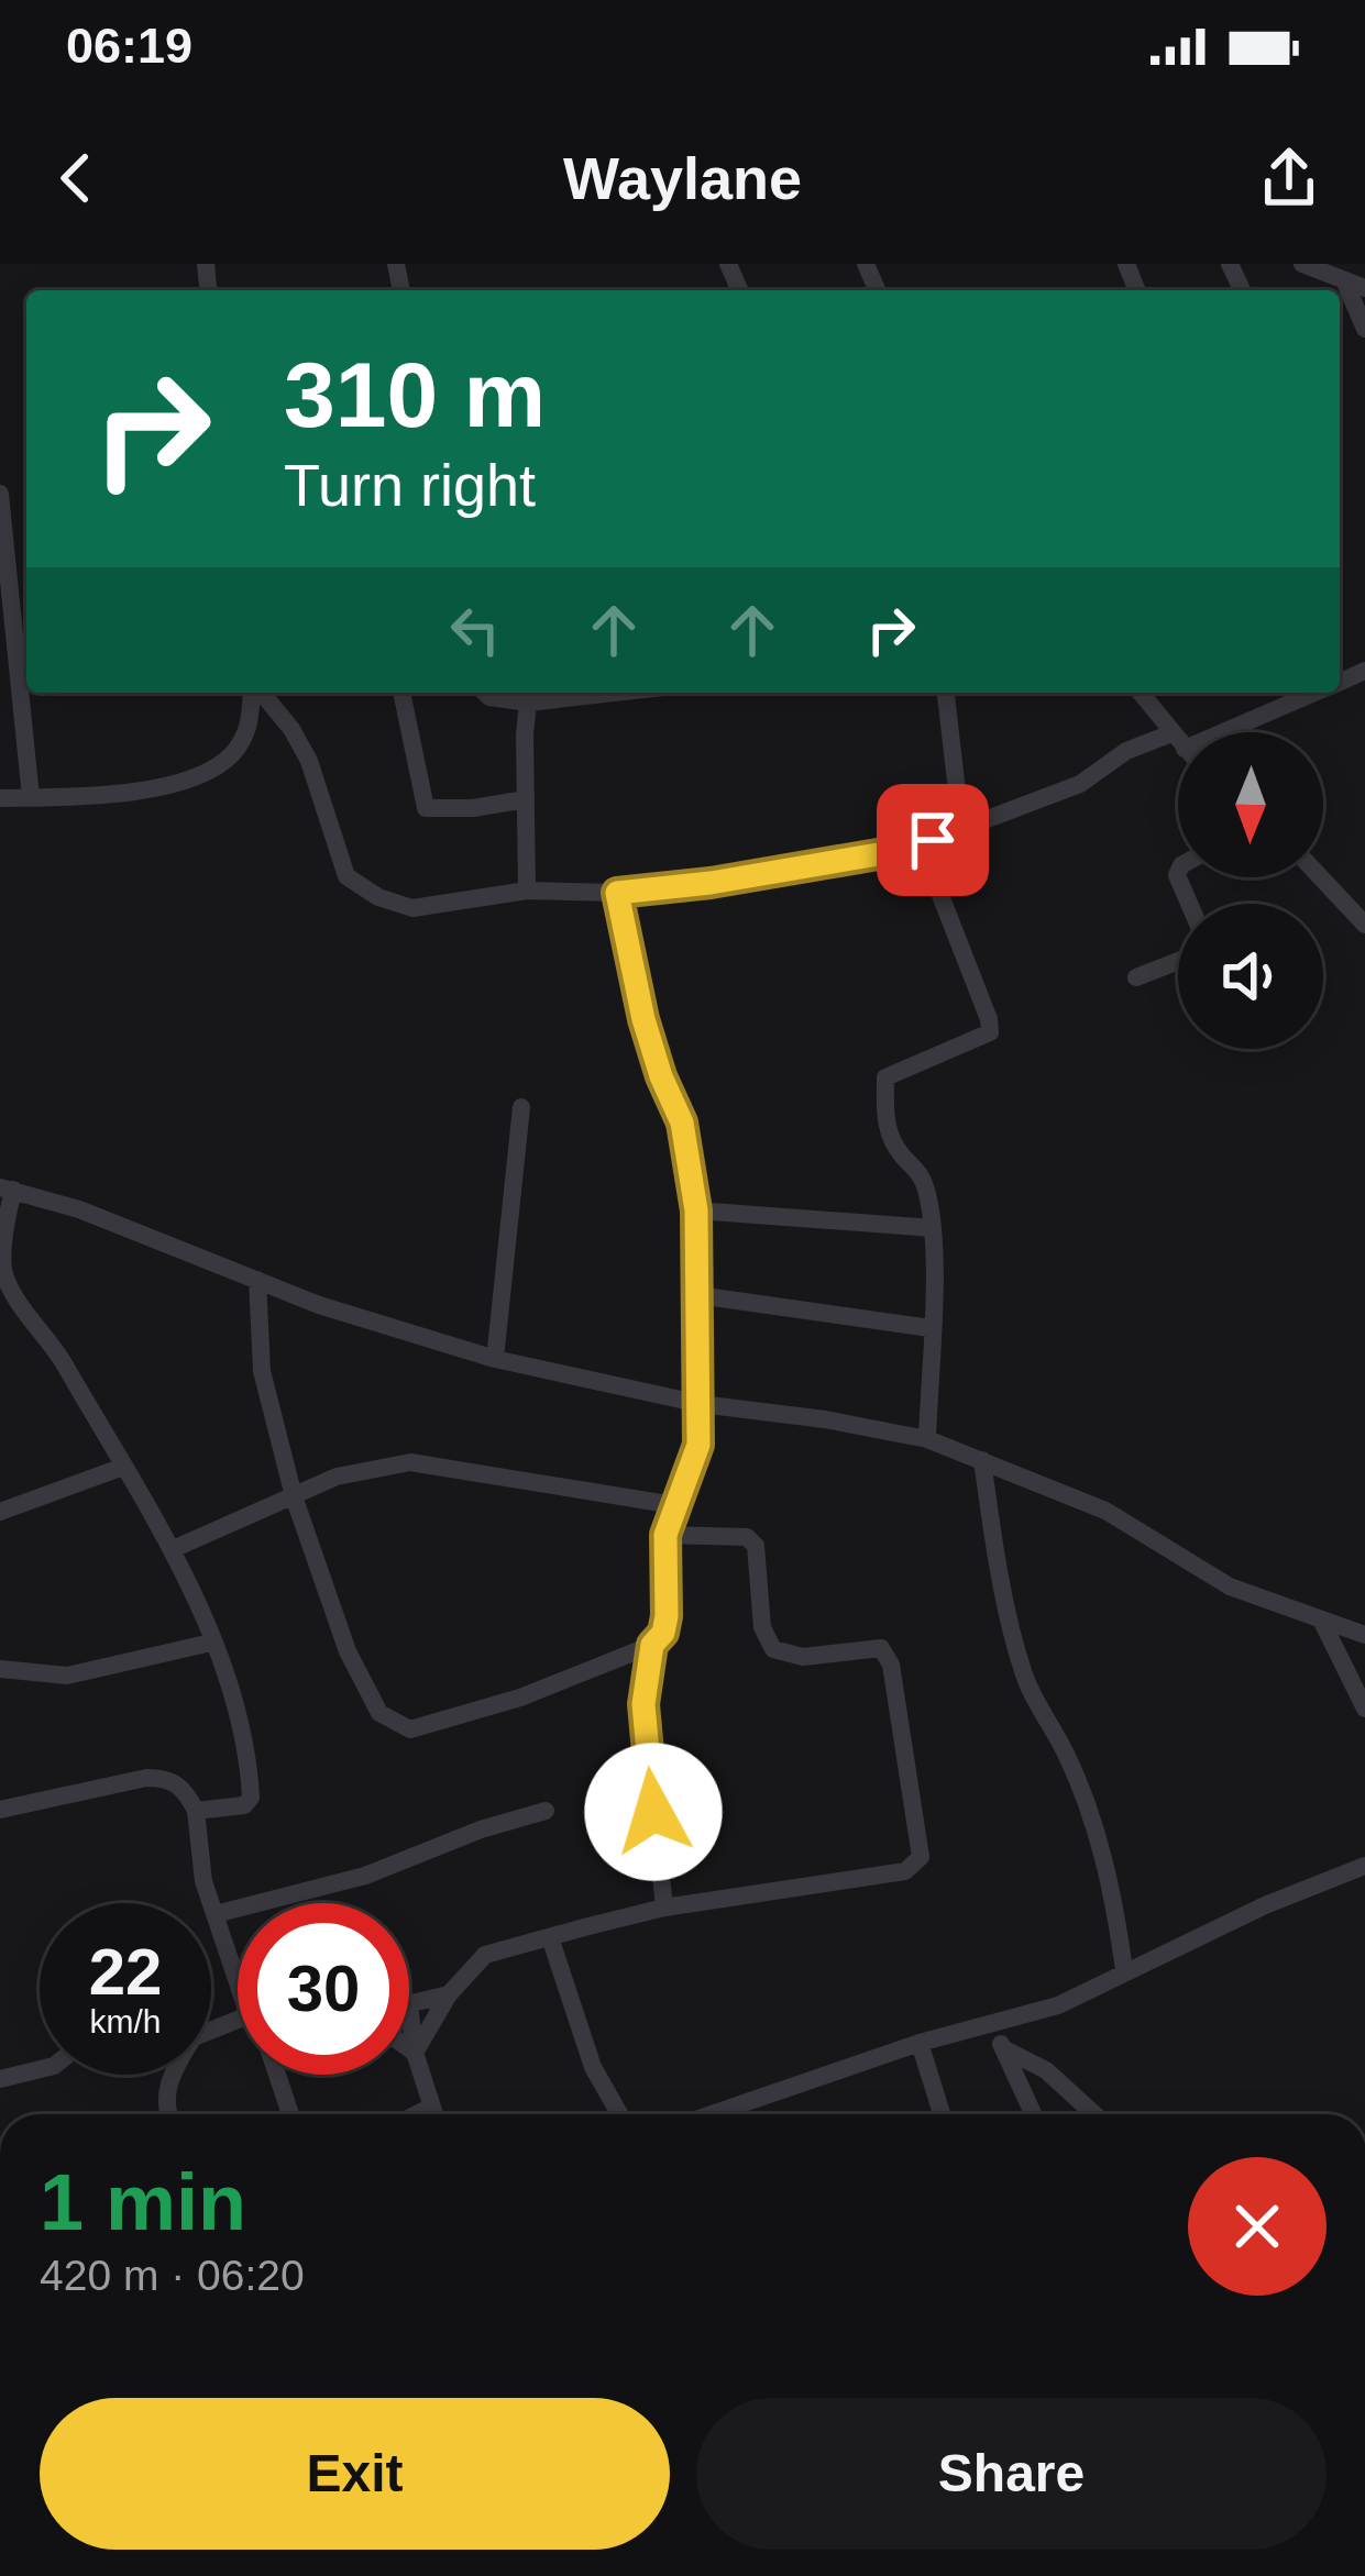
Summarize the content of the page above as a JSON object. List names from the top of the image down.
{
  "north": "bottom",
  "page": {
    "status": "06:19",
    "header": "Waylane",
    "turn": ["310 m", "Turn right"],
    "speed": "22 km/h",
    "limit": "30",
    "heading": ["1 min", "420 m · 06:20"],
    "buttons": ["Exit", "Share"]
  }
}
